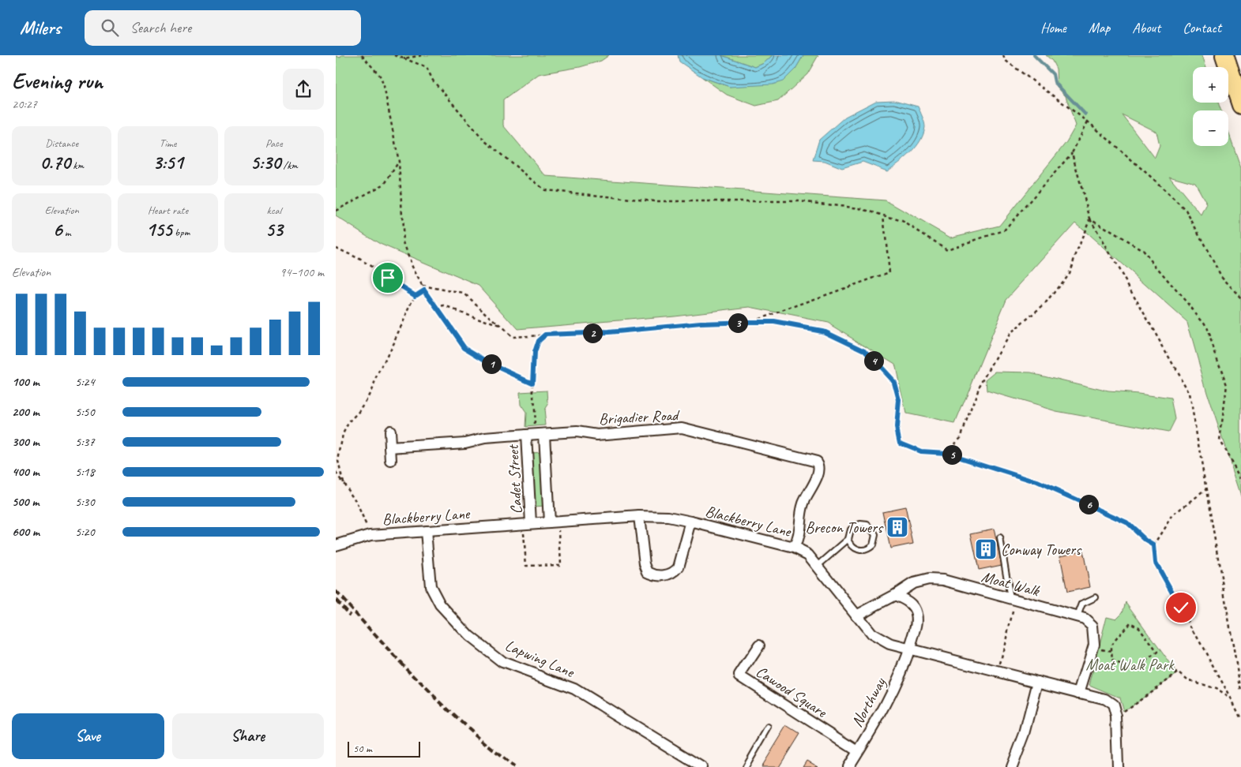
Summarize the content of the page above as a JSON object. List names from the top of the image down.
{
  "streets": {
    "street": [
      "Brigadier Road",
      "Cadet Street",
      "Blackberry Lane",
      "Moat Walk",
      "Lapwing Lane",
      "Cawood Square",
      "Northway"
    ]
  },
  "crossings": [
    ["Brigadier Road", "Cadet Street"],
    ["Brigadier Road", "Blackberry Lane"],
    ["Cadet Street", "Blackberry Lane"],
    ["Blackberry Lane", "Moat Walk"],
    ["Blackberry Lane", "Lapwing Lane"],
    ["Blackberry Lane", "Northway"],
    ["Moat Walk", "Northway"],
    ["Cawood Square", "Northway"]
  ],
  "parks": ["Moat Walk Park"],
  "places": {
    "building": ["Brecon Towers", "Conway Towers"]
  },
  "scale_bar": "50 m",
  "page": {
    "header": "Milers",
    "search": "Search here",
    "nav": [
      "Home",
      "Map",
      "About",
      "Contact"
    ],
    "heading": ["Evening run", "20:27"],
    "map_buttons": ["+", "−"],
    "stats": [
      ["Distance", "0.70 km"],
      ["Time", "3:51"],
      ["Pace", "5:30 /km"],
      ["Elevation", "6 m"],
      ["Heart rate", "155 bpm"],
      ["kcal", "53"]
    ],
    "chart": ["Elevation", "94–100 m"],
    "pins": [
      "3",
      "2",
      "4",
      "1",
      "5",
      "6"
    ],
    "list": [
      {
        "name": "100 m",
        "note": "5:24"
      },
      {
        "name": "200 m",
        "note": "5:50"
      },
      {
        "name": "300 m",
        "note": "5:37"
      },
      {
        "name": "400 m",
        "note": "5:18"
      },
      {
        "name": "500 m",
        "note": "5:30"
      },
      {
        "name": "600 m",
        "note": "5:20"
      }
    ],
    "buttons": ["Save", "Share"],
    "scale": "50 m"
  }
}
